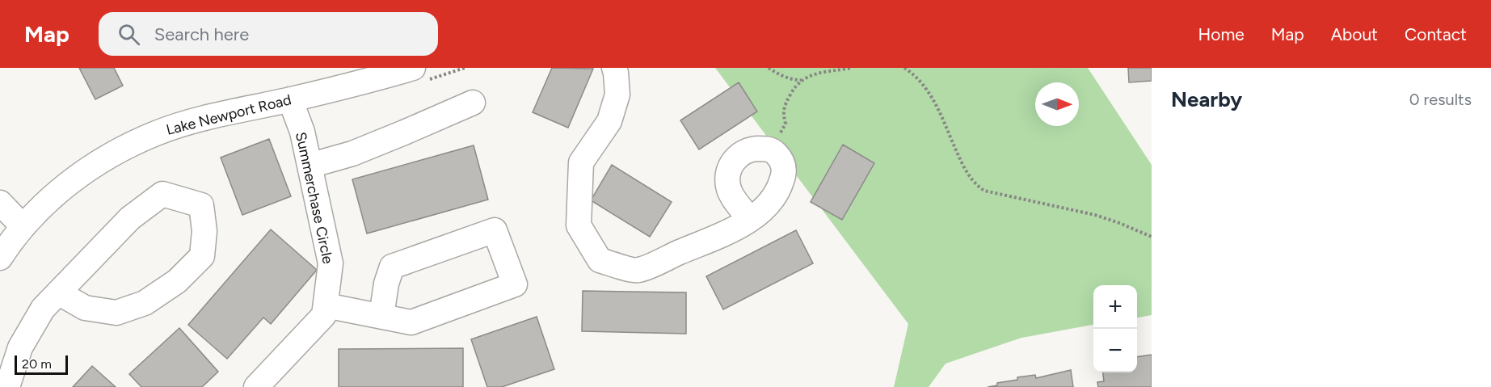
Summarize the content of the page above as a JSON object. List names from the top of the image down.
{
  "streets": {
    "street": ["Lake Newport Road", "Summerchase Circle"]
  },
  "crossings": [
    ["Lake Newport Road", "Summerchase Circle"]
  ],
  "scale_bar": "20 m",
  "north": "right",
  "page": {
    "header": "Map",
    "search": "Search here",
    "nav": [
      "Home",
      "Map",
      "About",
      "Contact"
    ],
    "heading": ["Nearby", "0 results"],
    "map_buttons": ["+", "−"],
    "scale": "20 m"
  }
}
